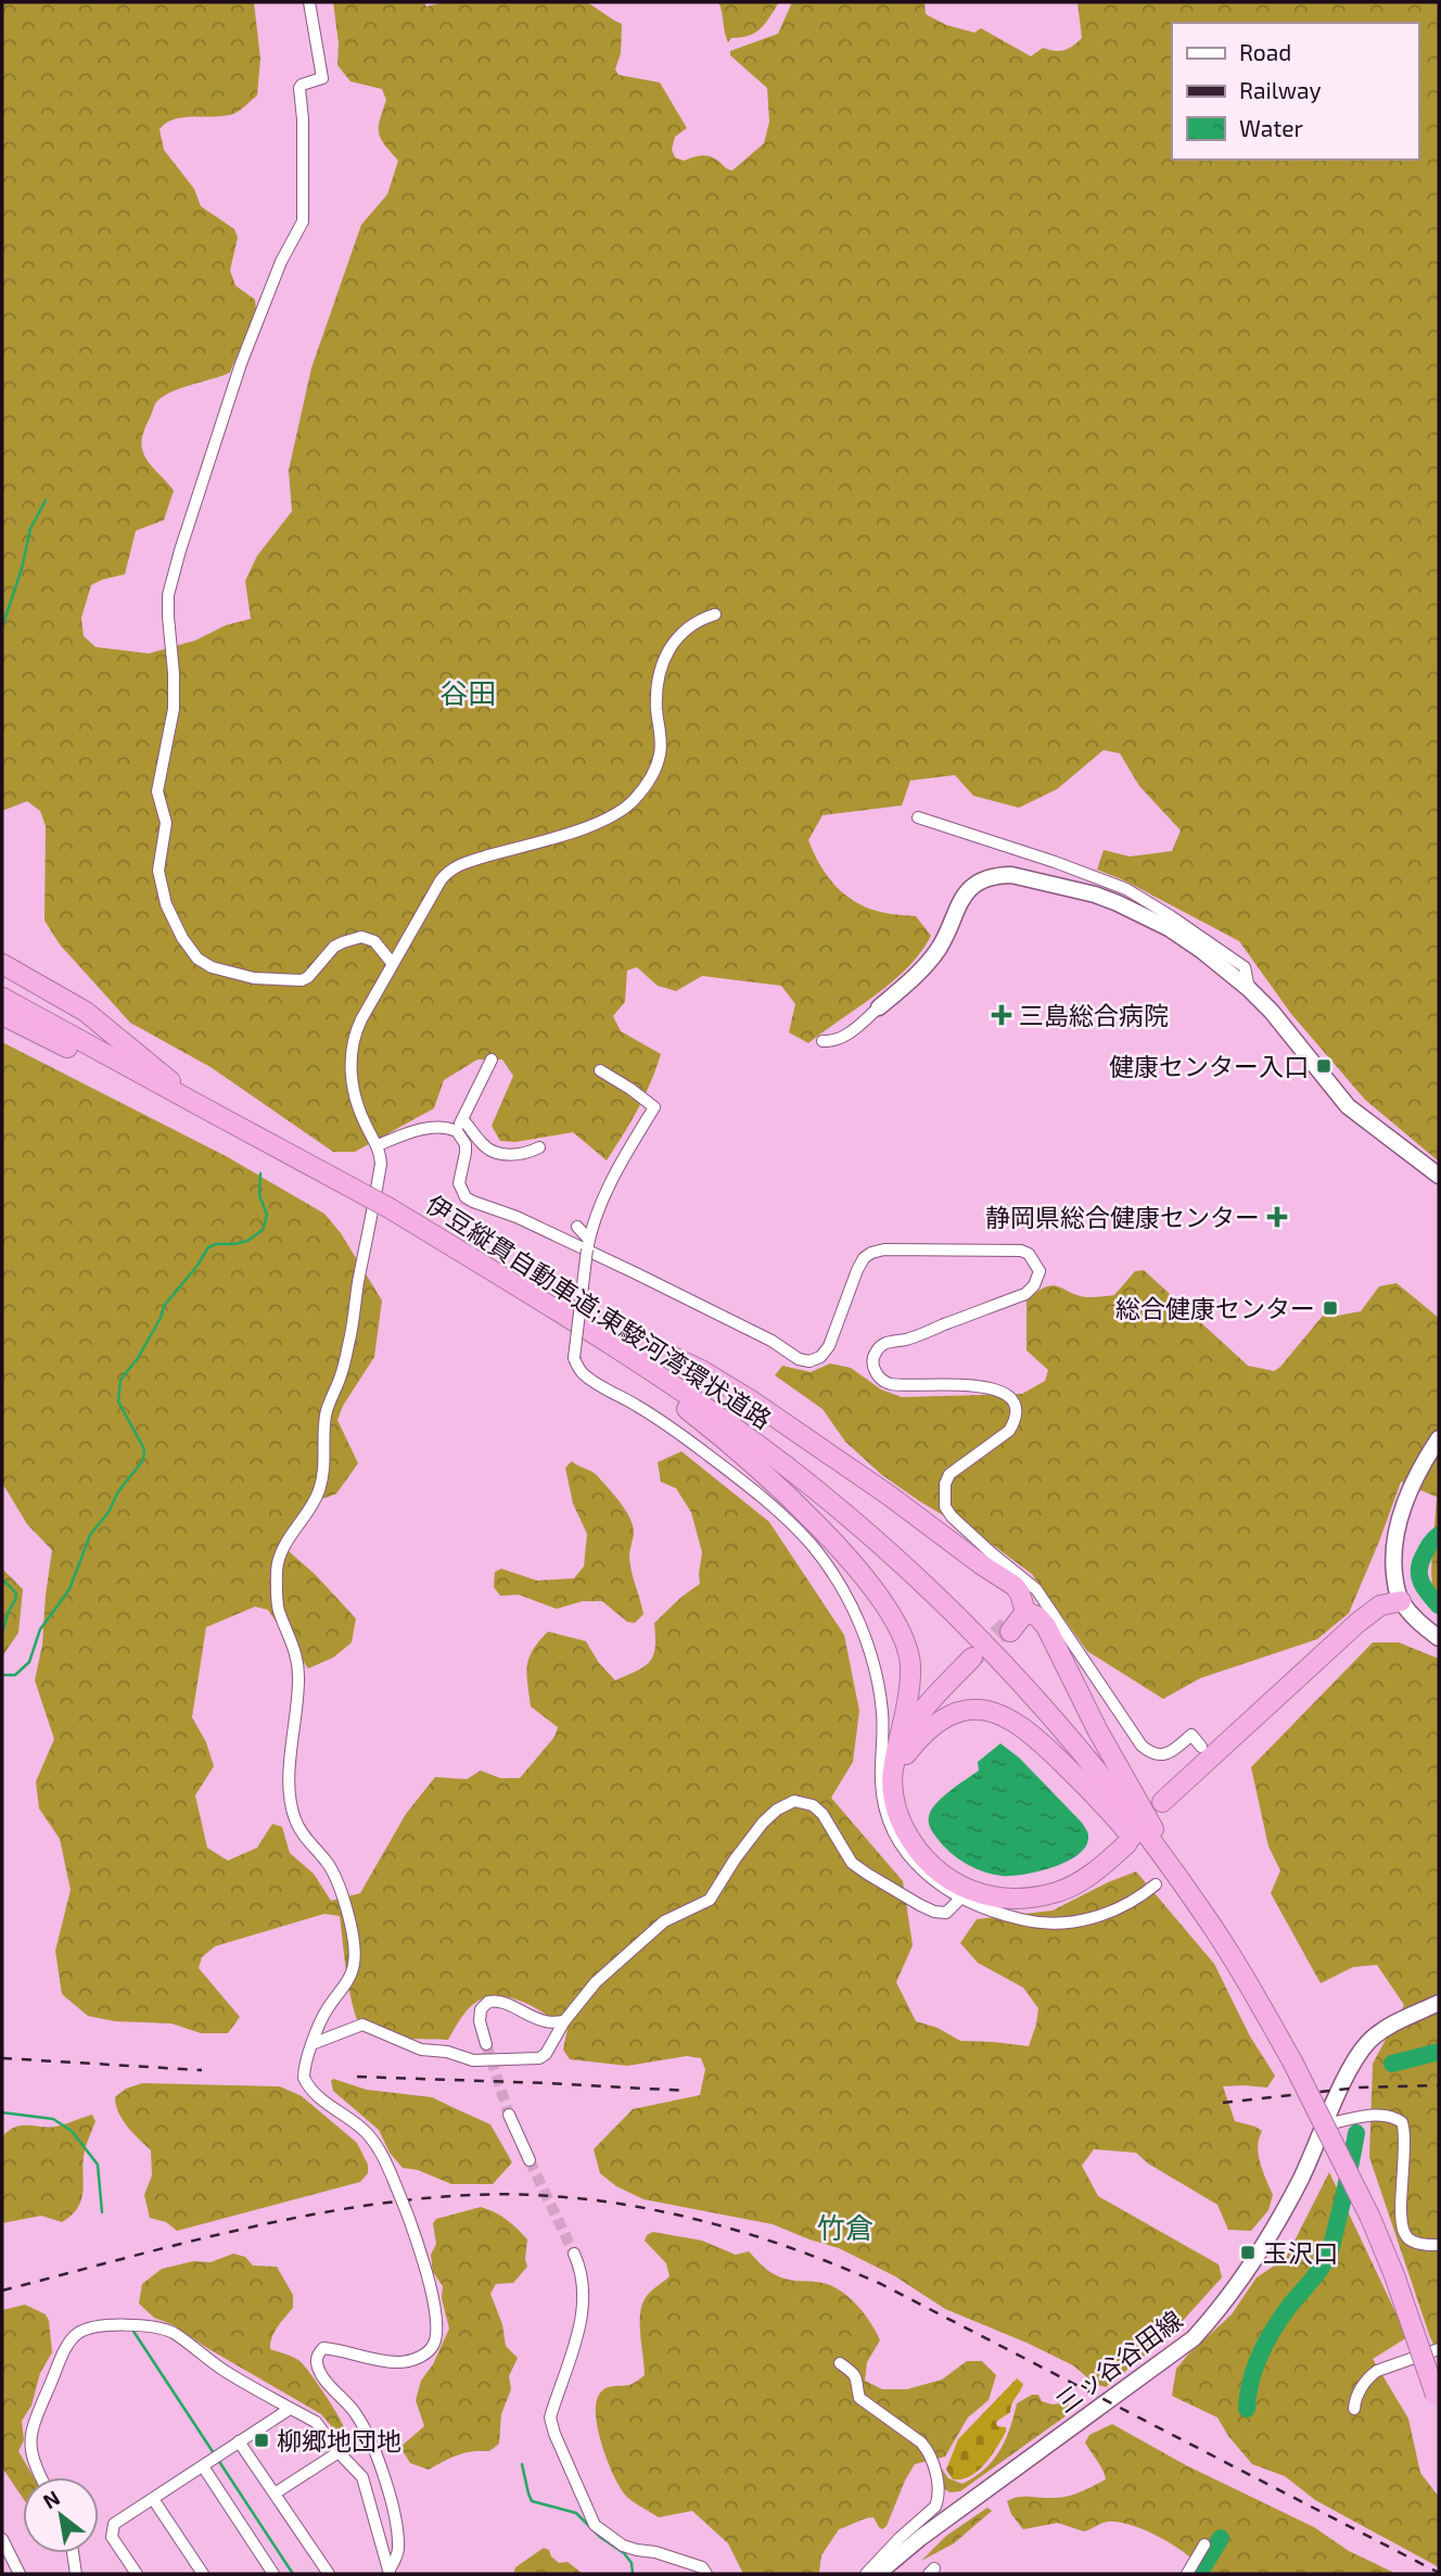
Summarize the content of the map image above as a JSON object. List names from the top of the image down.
{
  "streets": {
    "highway": ["伊豆縦貫自動車道;東駿河湾環状道路"],
    "main road": ["三ッ谷谷田線"]
  },
  "districts": ["谷田", "竹倉"],
  "places": {
    "health": ["三島総合病院", "静岡県総合健康センター"],
    "transit": [
      "健康センター入口",
      "総合健康センター",
      "玉沢口",
      "柳郷地団地"
    ]
  },
  "legend": ["Road", "Railway", "Water"],
  "north": "top left"
}
